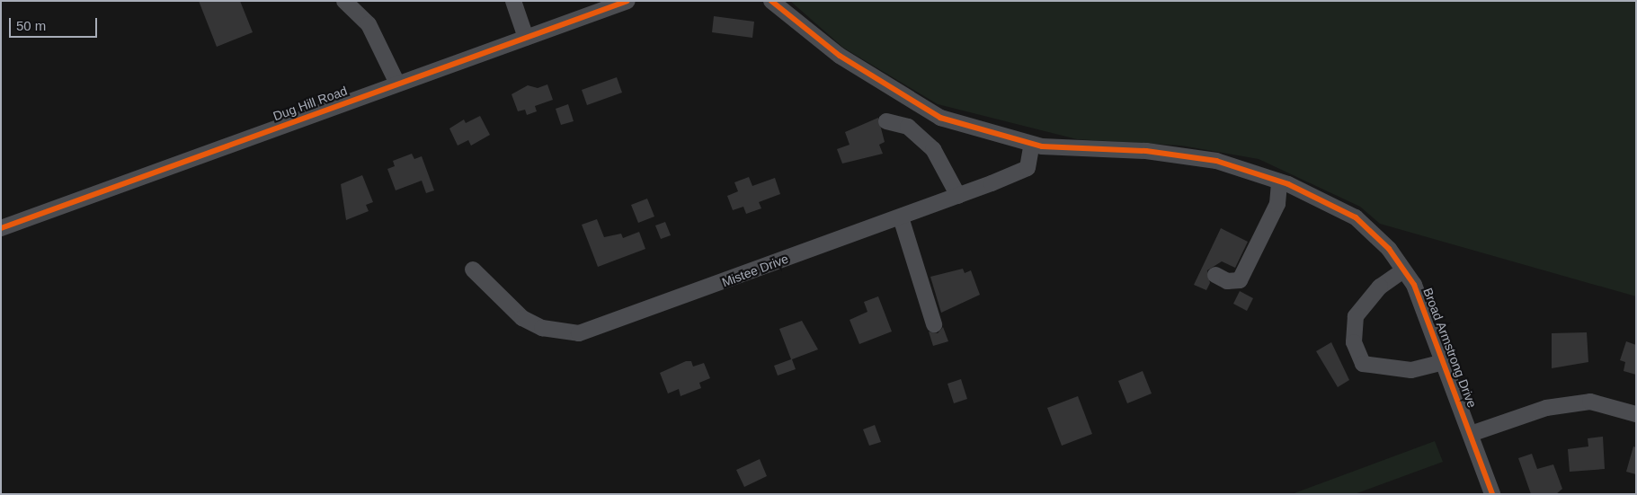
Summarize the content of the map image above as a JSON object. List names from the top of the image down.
{
  "streets": {
    "street": ["Dug Hill Road", "Mistee Drive", "Broad Armstrong Drive"]
  },
  "crossings": [
    ["Mistee Drive", "Broad Armstrong Drive"]
  ],
  "scale_bar": "50 m"
}
